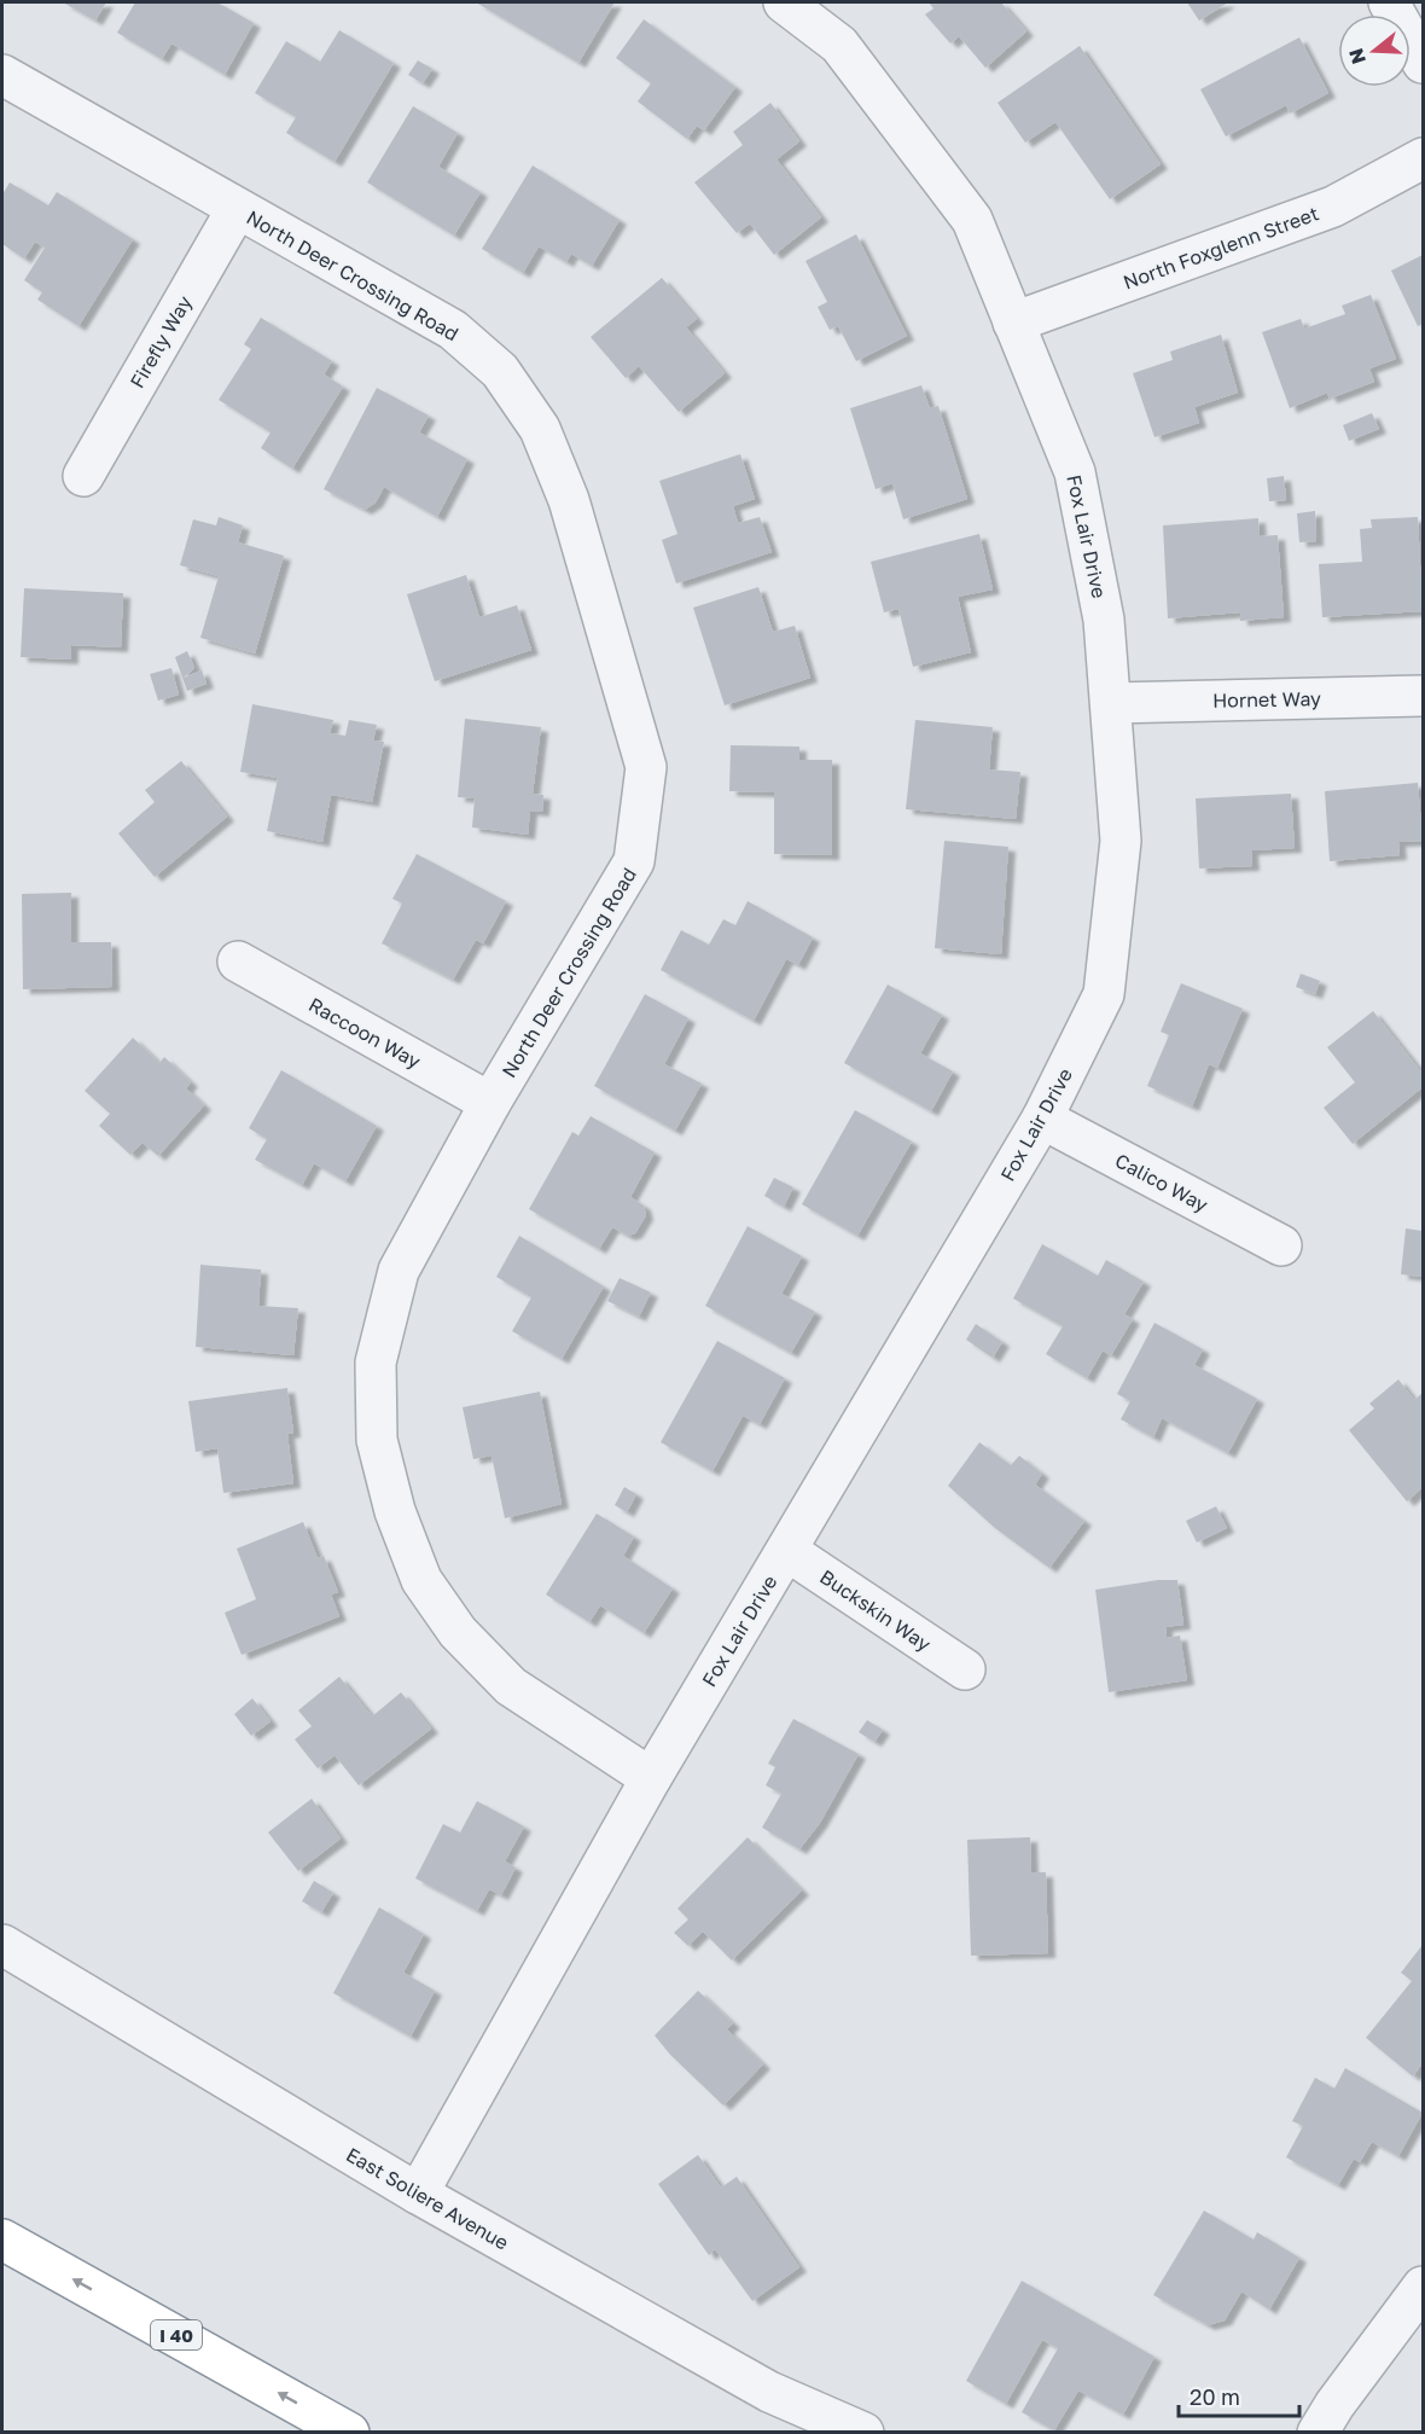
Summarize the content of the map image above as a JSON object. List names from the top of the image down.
{
  "streets": {
    "highway": ["I 40"],
    "street": [
      "North Foxglenn Street",
      "North Deer Crossing Road",
      "Firefly Way",
      "Fox Lair Drive",
      "Hornet Way",
      "Raccoon Way",
      "Calico Way",
      "Buckskin Way",
      "East Soliere Avenue"
    ]
  },
  "crossings": [
    ["North Foxglenn Street", "Fox Lair Drive"],
    ["North Deer Crossing Road", "Firefly Way"],
    ["North Deer Crossing Road", "Fox Lair Drive"],
    ["North Deer Crossing Road", "Raccoon Way"],
    ["Fox Lair Drive", "Hornet Way"],
    ["Fox Lair Drive", "Calico Way"],
    ["Fox Lair Drive", "Buckskin Way"],
    ["Fox Lair Drive", "East Soliere Avenue"]
  ],
  "scale_bar": "20 m",
  "north": "left"
}
